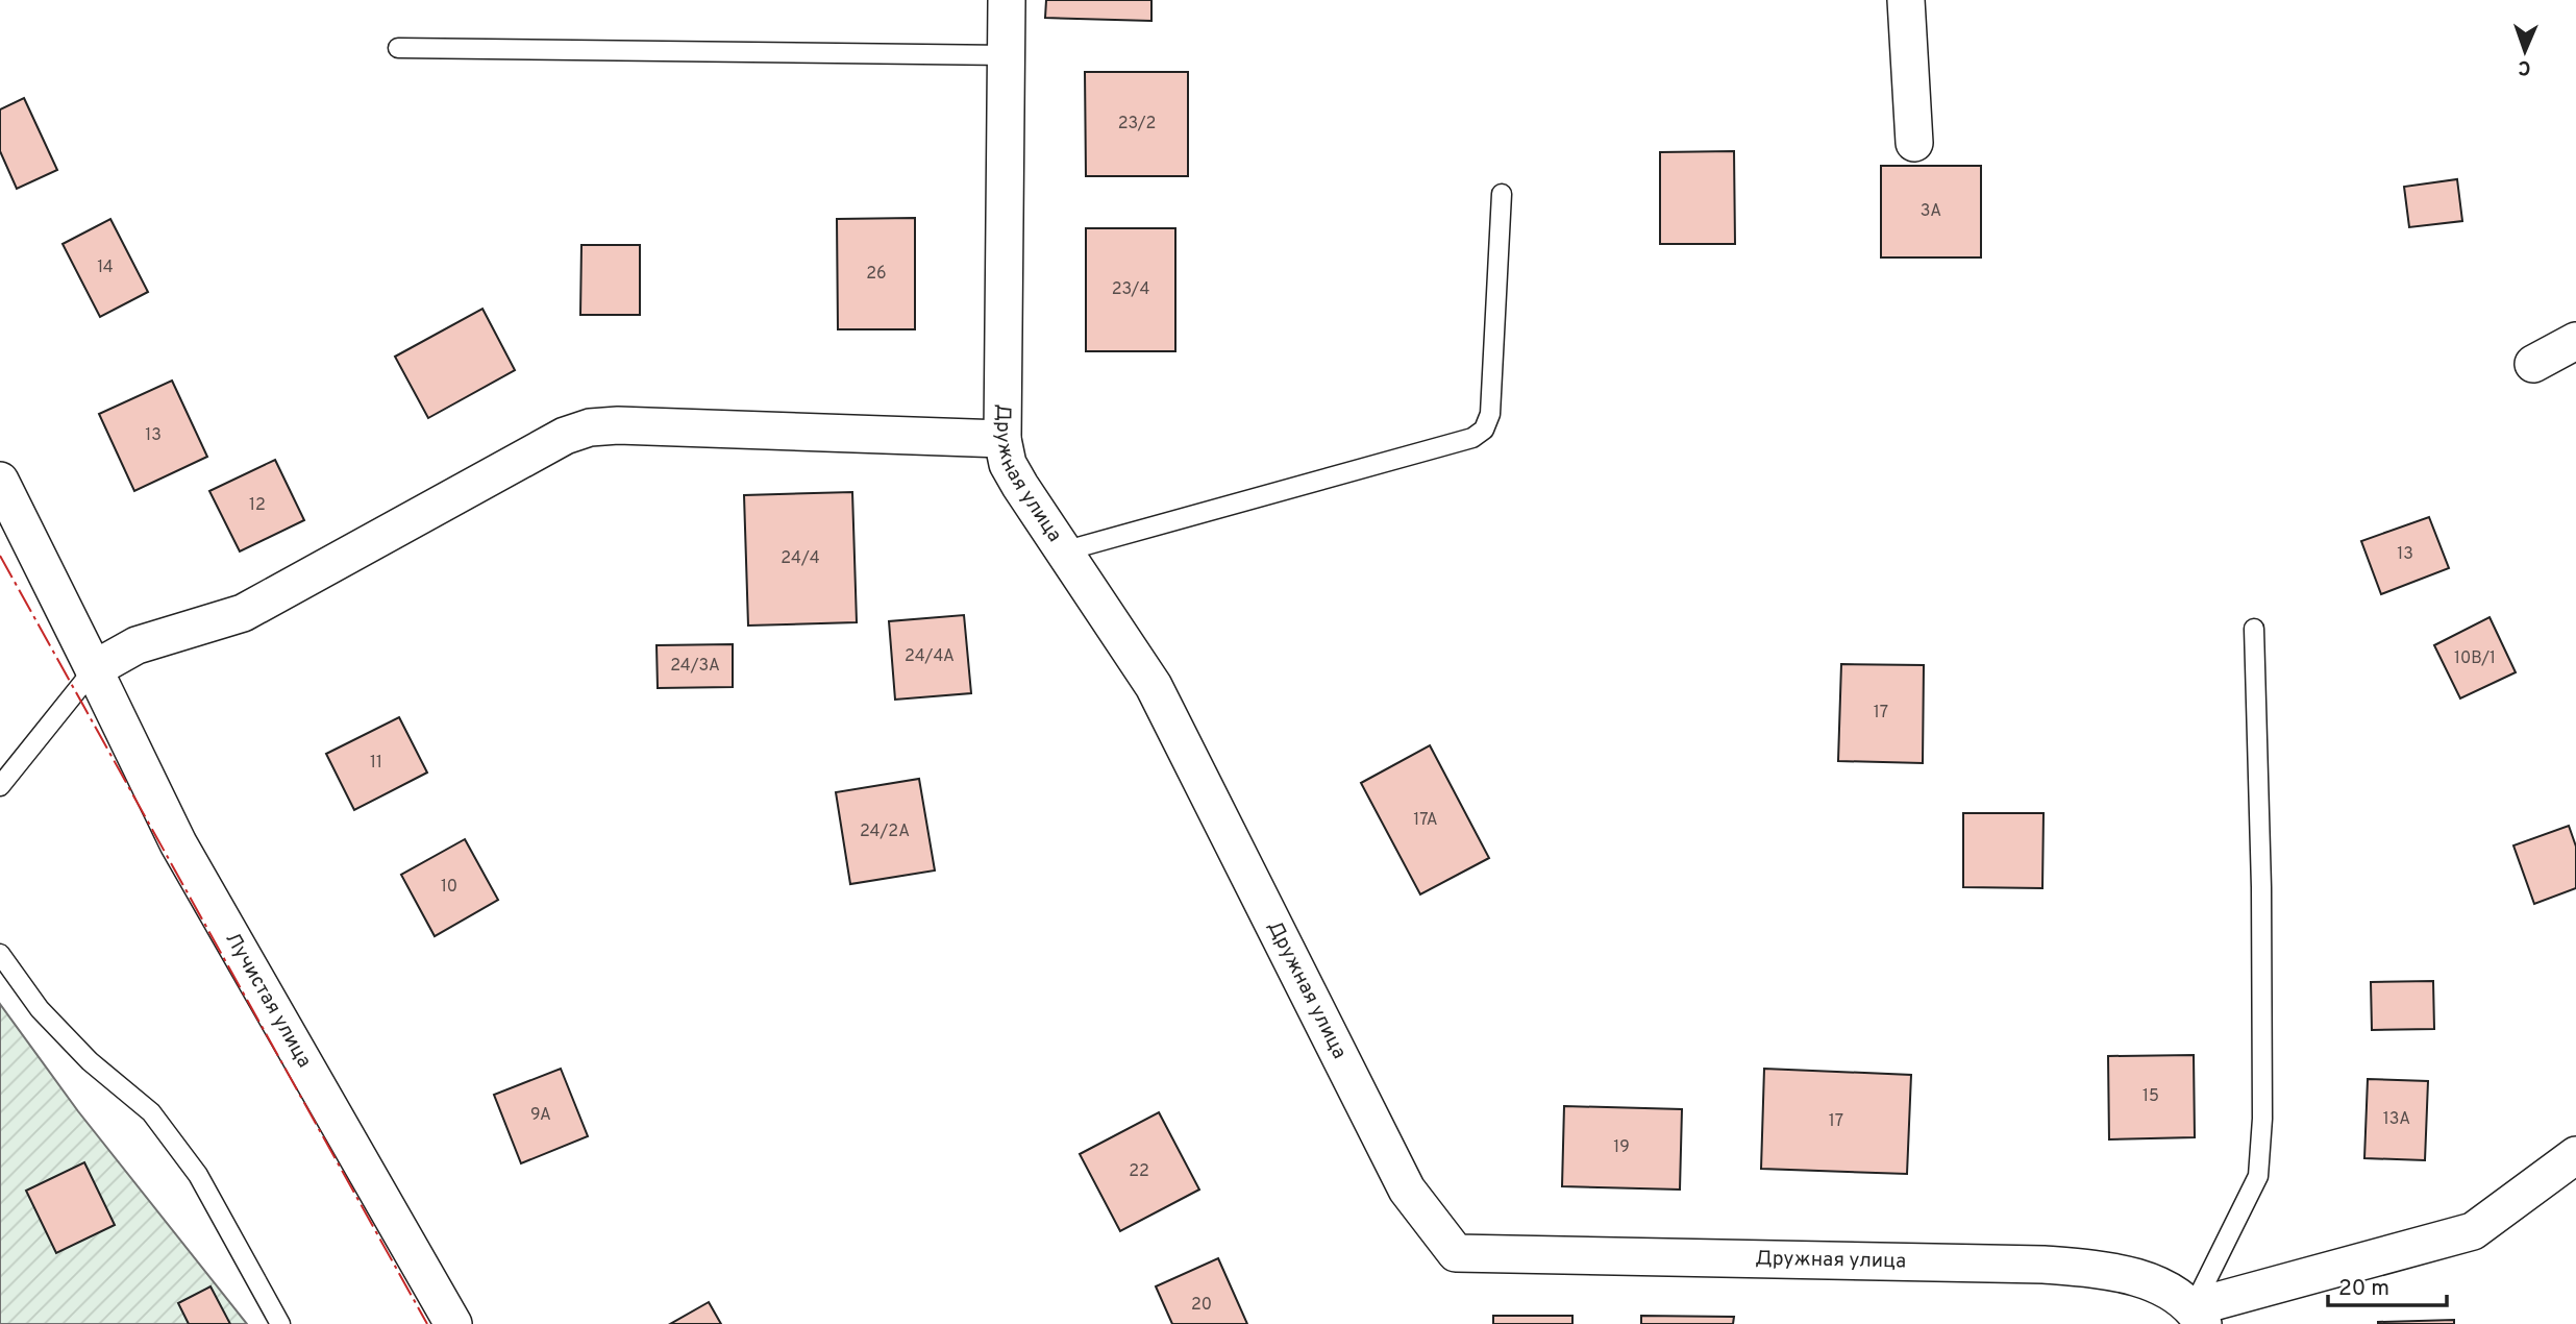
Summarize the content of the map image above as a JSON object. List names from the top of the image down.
{
  "streets": {
    "street": ["Дружная улица", "Лучистая улица"]
  },
  "house_numbers": [
    "23/2",
    "3А",
    "14",
    "26",
    "23/4",
    "13",
    "12",
    "13",
    "24/4",
    "24/4А",
    "10В/1",
    "24/3А",
    "17",
    "11",
    "17А",
    "24/2А",
    "10",
    "15",
    "9А",
    "13А",
    "17",
    "19",
    "22",
    "20"
  ],
  "scale_bar": "20 m",
  "north": "bottom"
}
